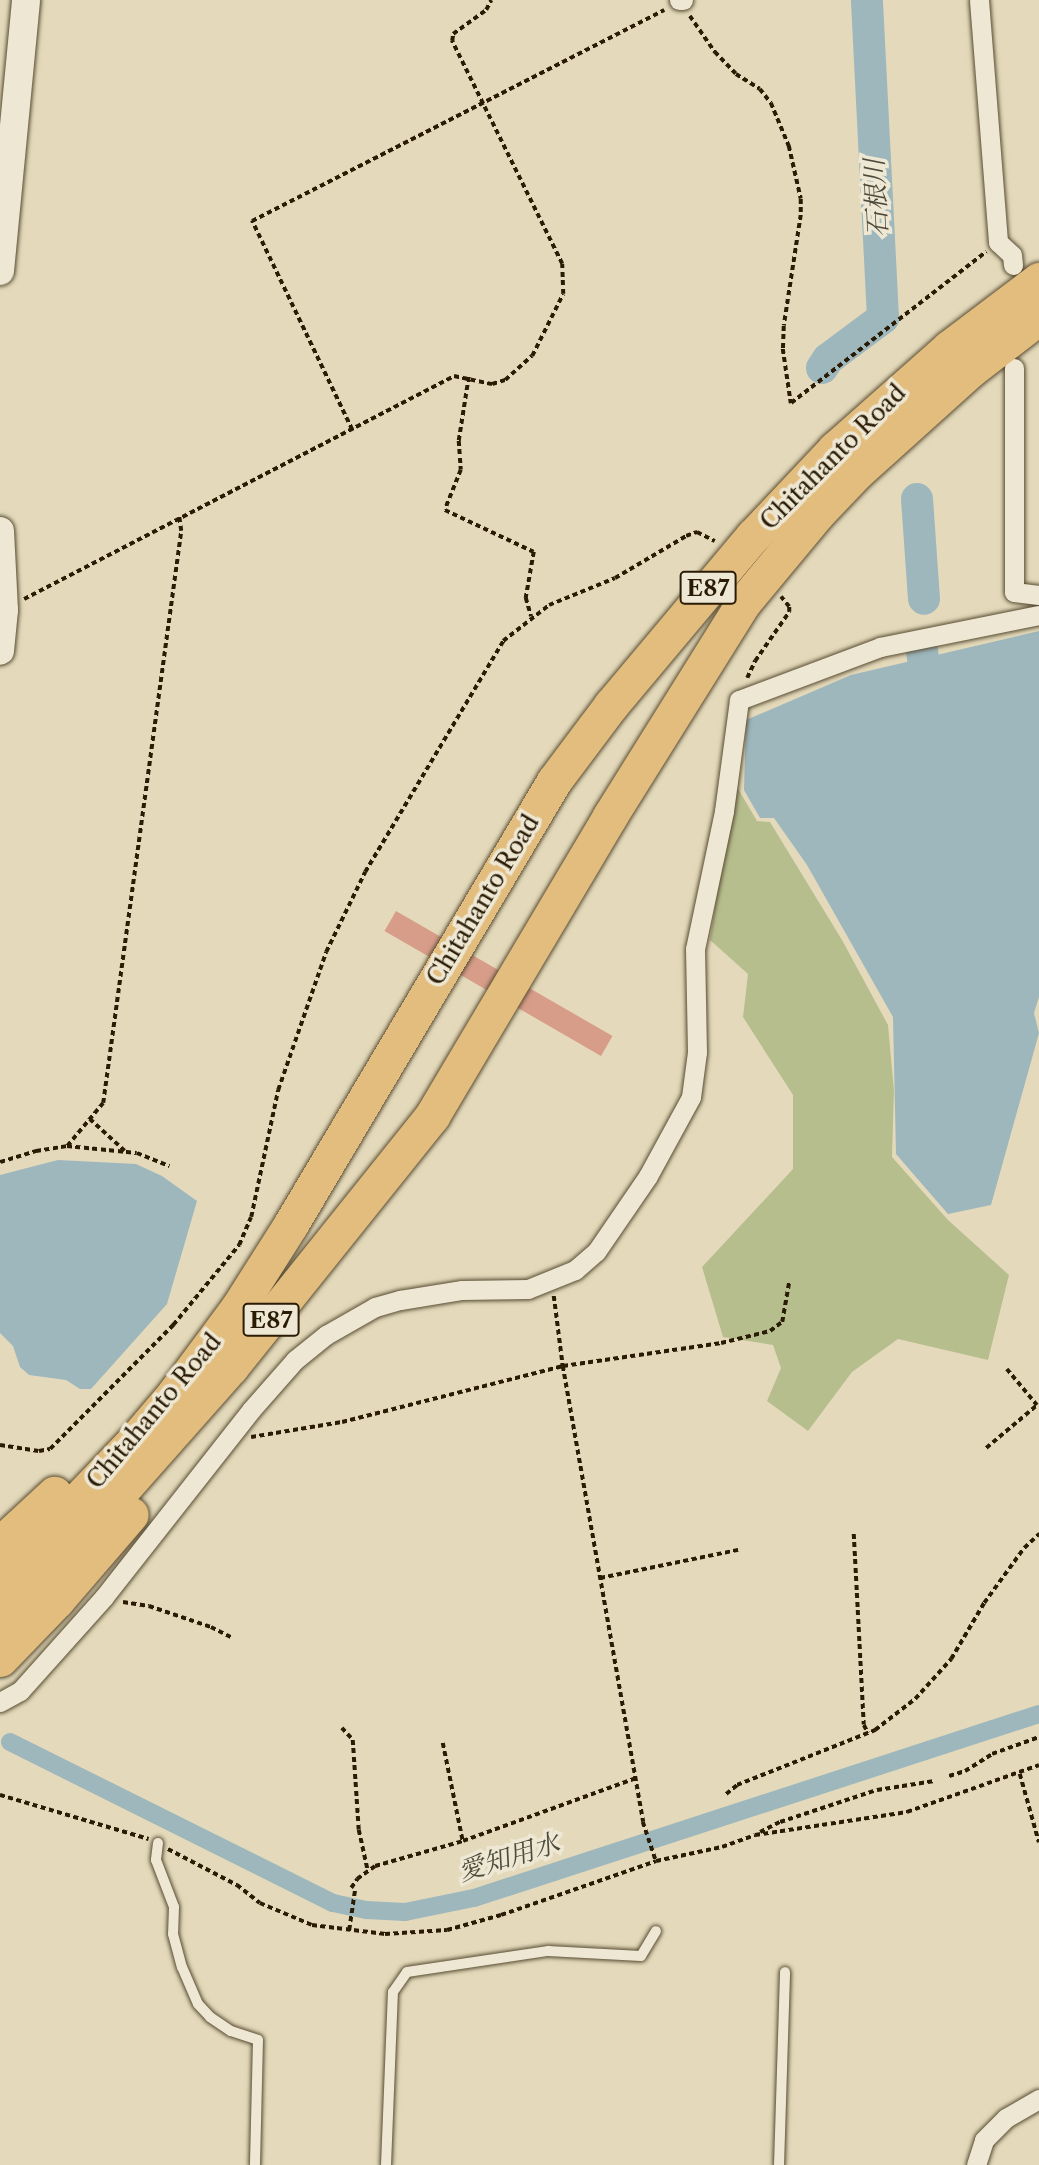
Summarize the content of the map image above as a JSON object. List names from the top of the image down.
{
  "streets": {
    "highway": ["Chitahanto Road", "E87"]
  },
  "water": ["石根川", "愛知用水"]
}
